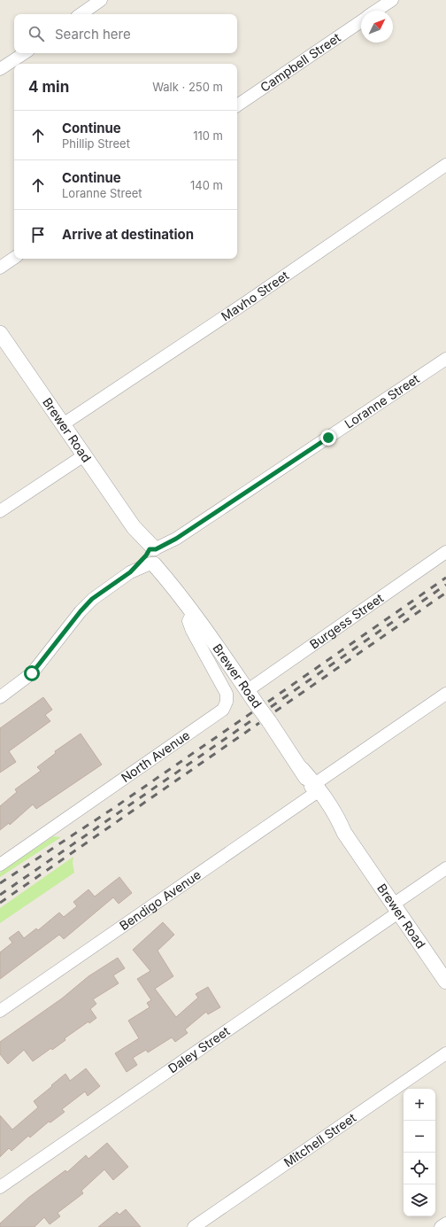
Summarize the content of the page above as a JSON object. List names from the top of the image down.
{
  "streets": {
    "street": [
      "Campbell Street",
      "Mavho Street",
      "Loranne Street",
      "Brewer Road",
      "Burgess Street",
      "North Avenue",
      "Bendigo Avenue",
      "Daley Street",
      "Mitchell Street"
    ]
  },
  "crossings": [
    ["Mavho Street", "Brewer Road"],
    ["Loranne Street", "Brewer Road"],
    ["Brewer Road", "Burgess Street"],
    ["Brewer Road", "North Avenue"],
    ["Brewer Road", "Bendigo Avenue"],
    ["Brewer Road", "Daley Street"]
  ],
  "north": "top right",
  "page": {
    "search": "Search here",
    "heading": ["4 min", "Walk · 250 m"],
    "list": [
      ["Continue", "Phillip Street", "110 m"],
      ["Continue", "Loranne Street", "140 m"],
      "Arrive at destination"
    ],
    "map_buttons": ["+", "−"]
  }
}
